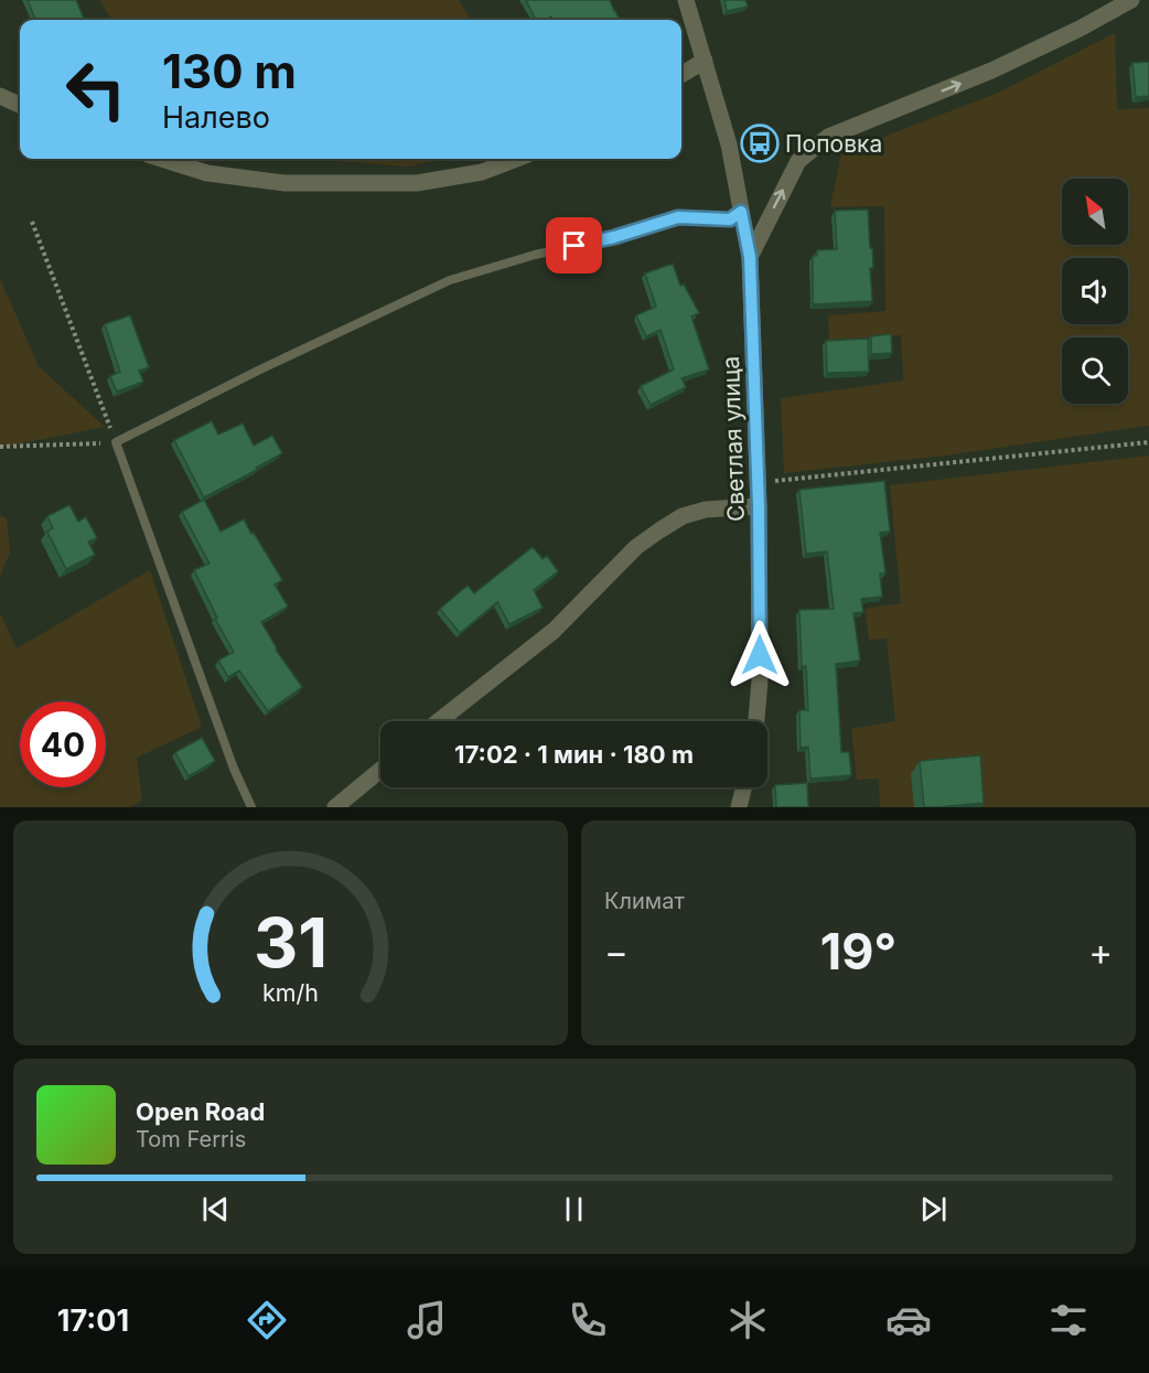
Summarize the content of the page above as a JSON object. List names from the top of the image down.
{
  "streets": {
    "street": ["Светлая улица"]
  },
  "places": {
    "bus stop": ["Поповка"]
  },
  "north": "top left",
  "page": {
    "turn": ["130 m", "Налево"],
    "limit": "40",
    "trip": "17:02 · 1 мин · 180 m",
    "tile": "Климат",
    "heat": ["−", "19°", "+"],
    "song": ["Open Road", "Tom Ferris"],
    "tabs": "17:01",
    "gauge": ["31", "km/h"]
  }
}
